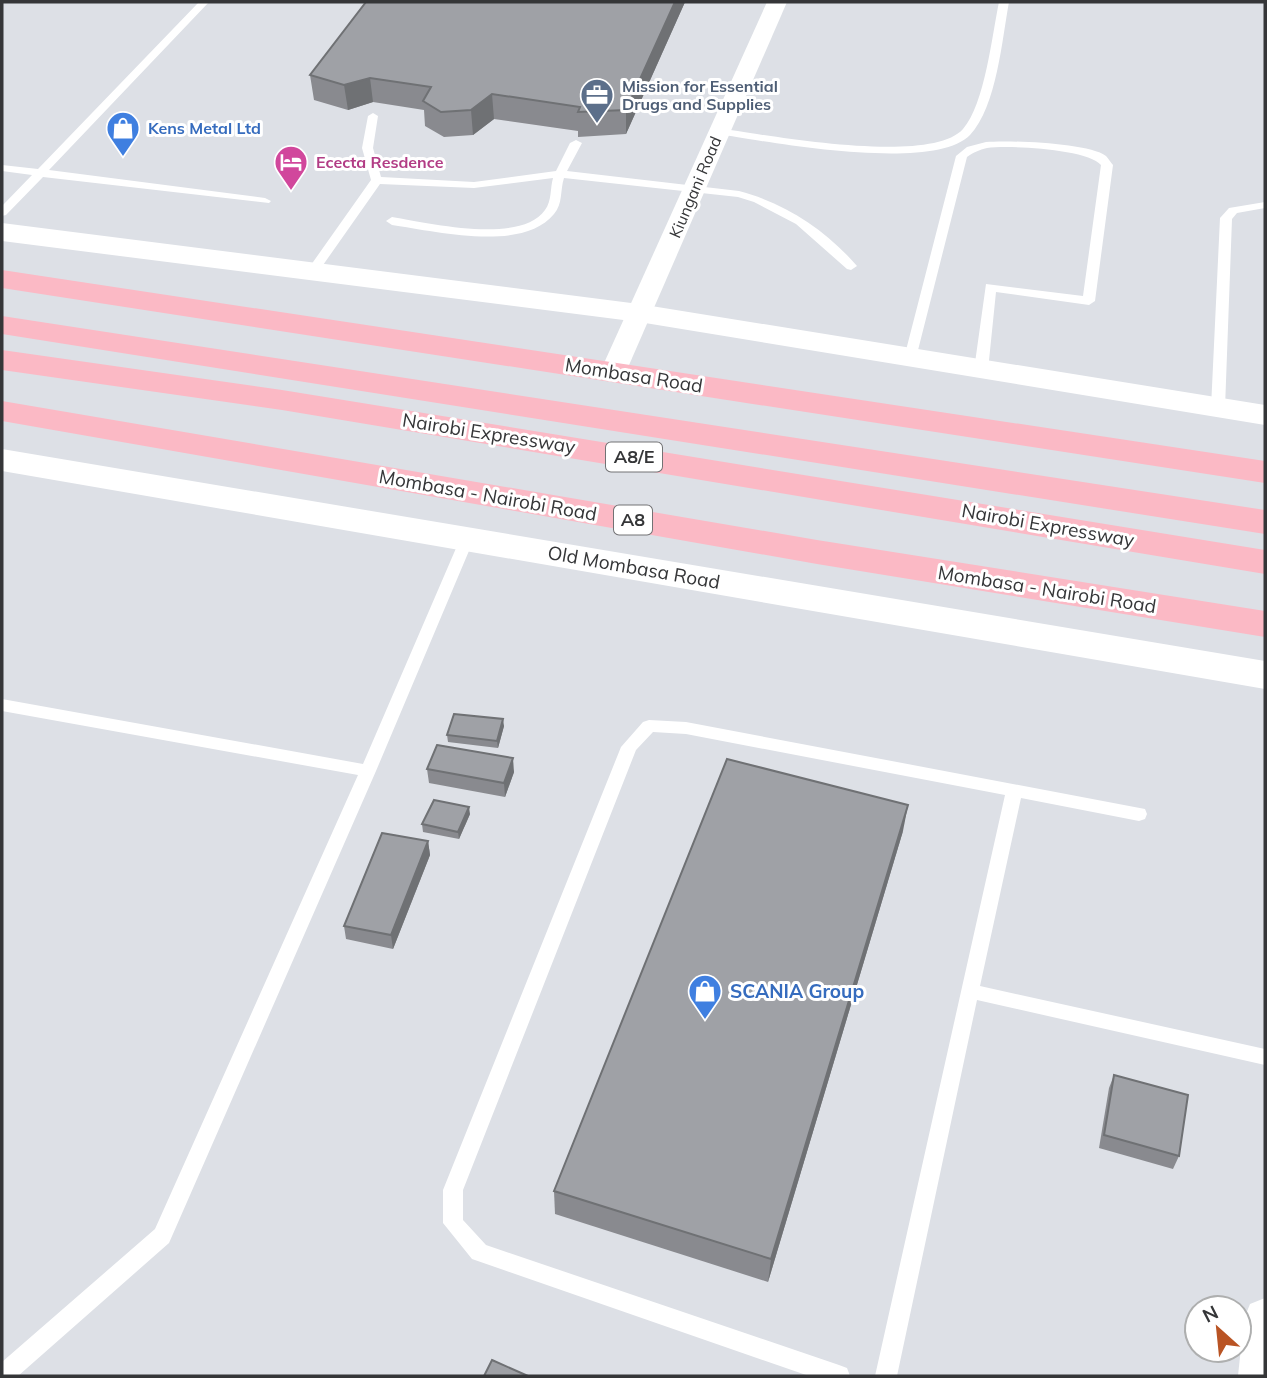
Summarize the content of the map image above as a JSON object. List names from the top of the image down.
{
  "streets": {
    "highway": [
      "Mombasa Road",
      "Nairobi Expressway",
      "A8/E",
      "Mombasa - Nairobi Road",
      "A8"
    ],
    "street": ["Kiungani Road", "Old Mombasa Road"]
  },
  "crossings": [
    ["Kiungani Road", "Mombasa Road"]
  ],
  "places": {
    "office": ["Mission for Essential Drugs and Supplies"],
    "shop": ["Kens Metal Ltd", "SCANIA Group"],
    "hotel": ["Ececta Resdence"]
  },
  "north": "top left"
}
